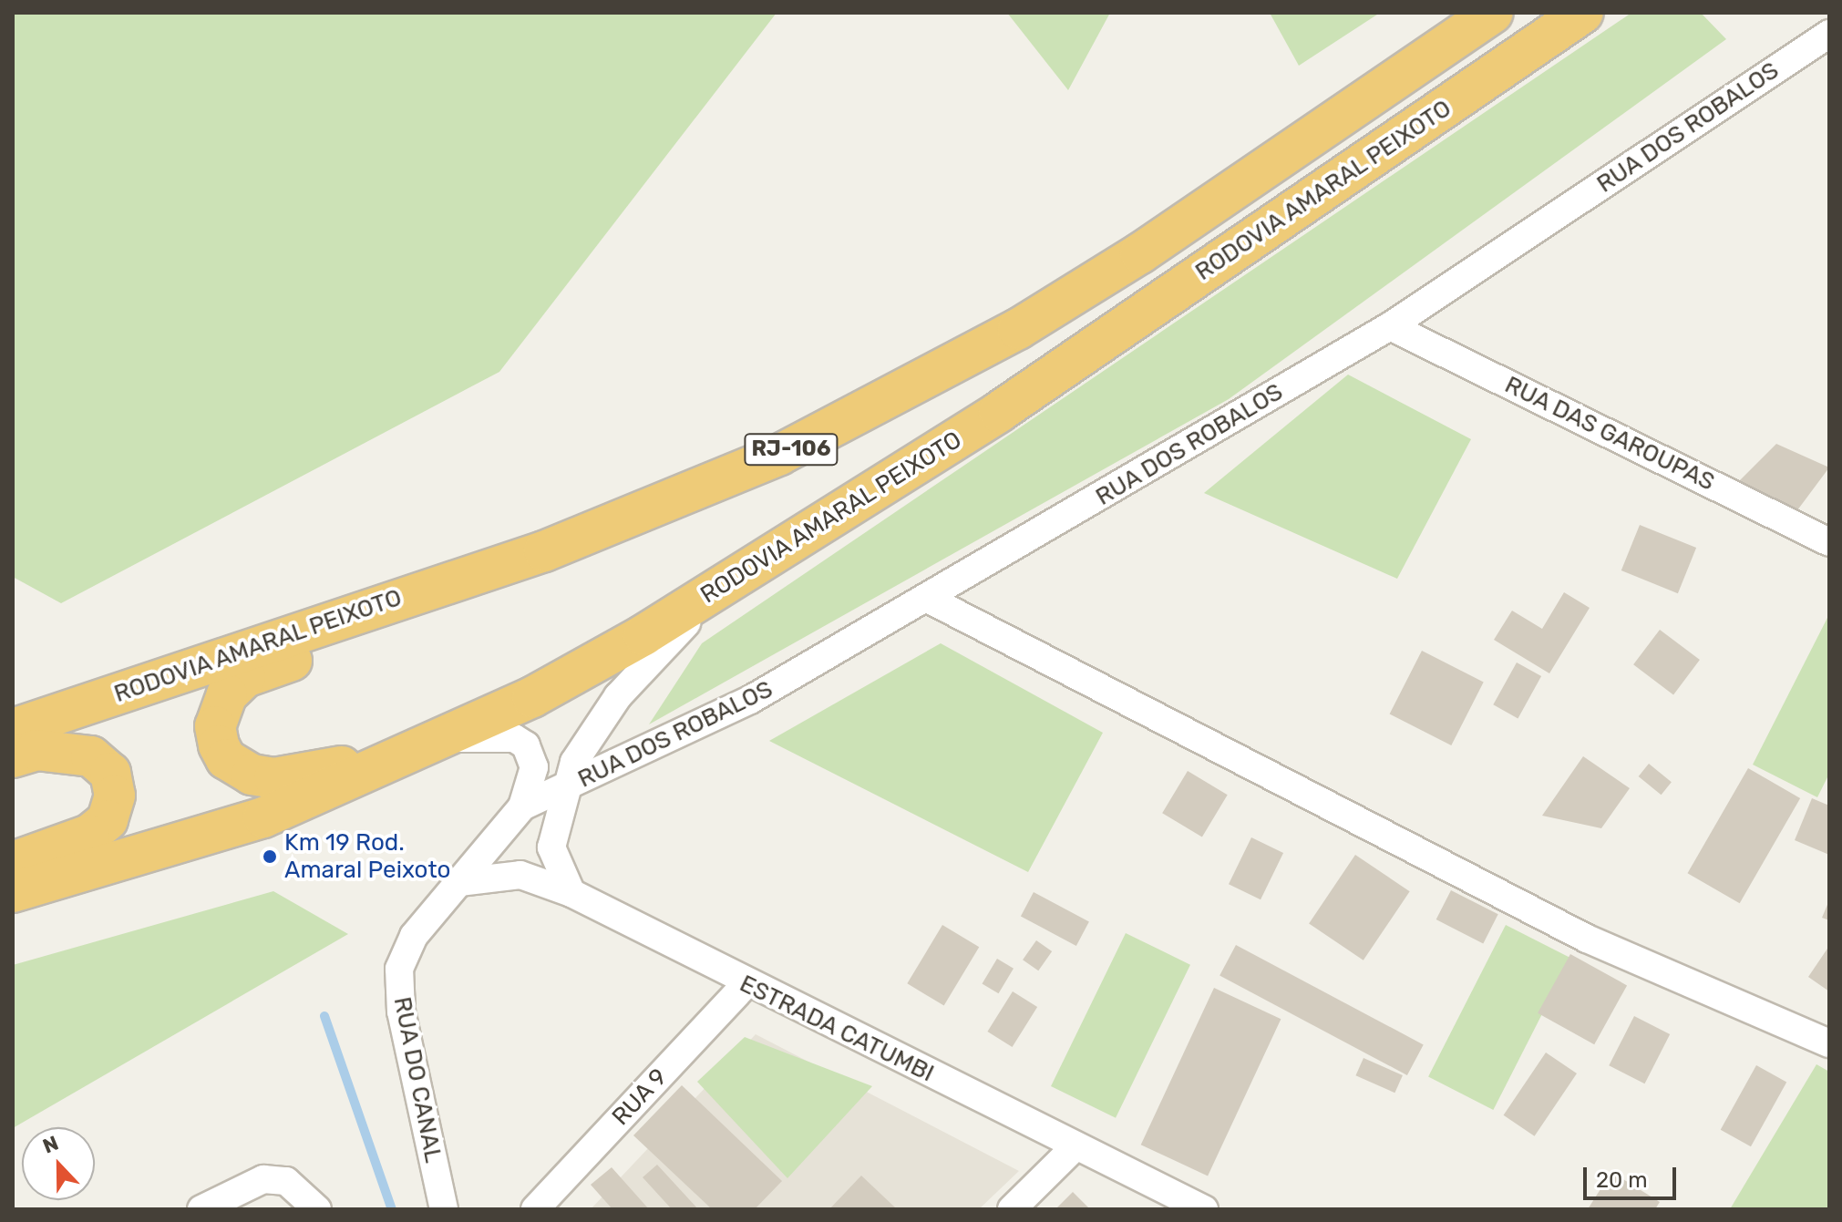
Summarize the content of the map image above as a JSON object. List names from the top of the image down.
{
  "streets": {
    "highway": ["RODOVIA AMARAL PEIXOTO", "RJ-106"],
    "street": [
      "RUA DOS ROBALOS",
      "RUA DAS GAROUPAS",
      "ESTRADA CATUMBI",
      "RUA DO CANAL",
      "RUA 9"
    ]
  },
  "crossings": [
    ["RUA DOS ROBALOS", "RUA DAS GAROUPAS"],
    ["RUA DOS ROBALOS", "RUA DO CANAL"],
    ["ESTRADA CATUMBI", "RUA 9"]
  ],
  "places": ["Km 19 Rod. Amaral Peixoto"],
  "scale_bar": "20 m",
  "north": "top"
}
